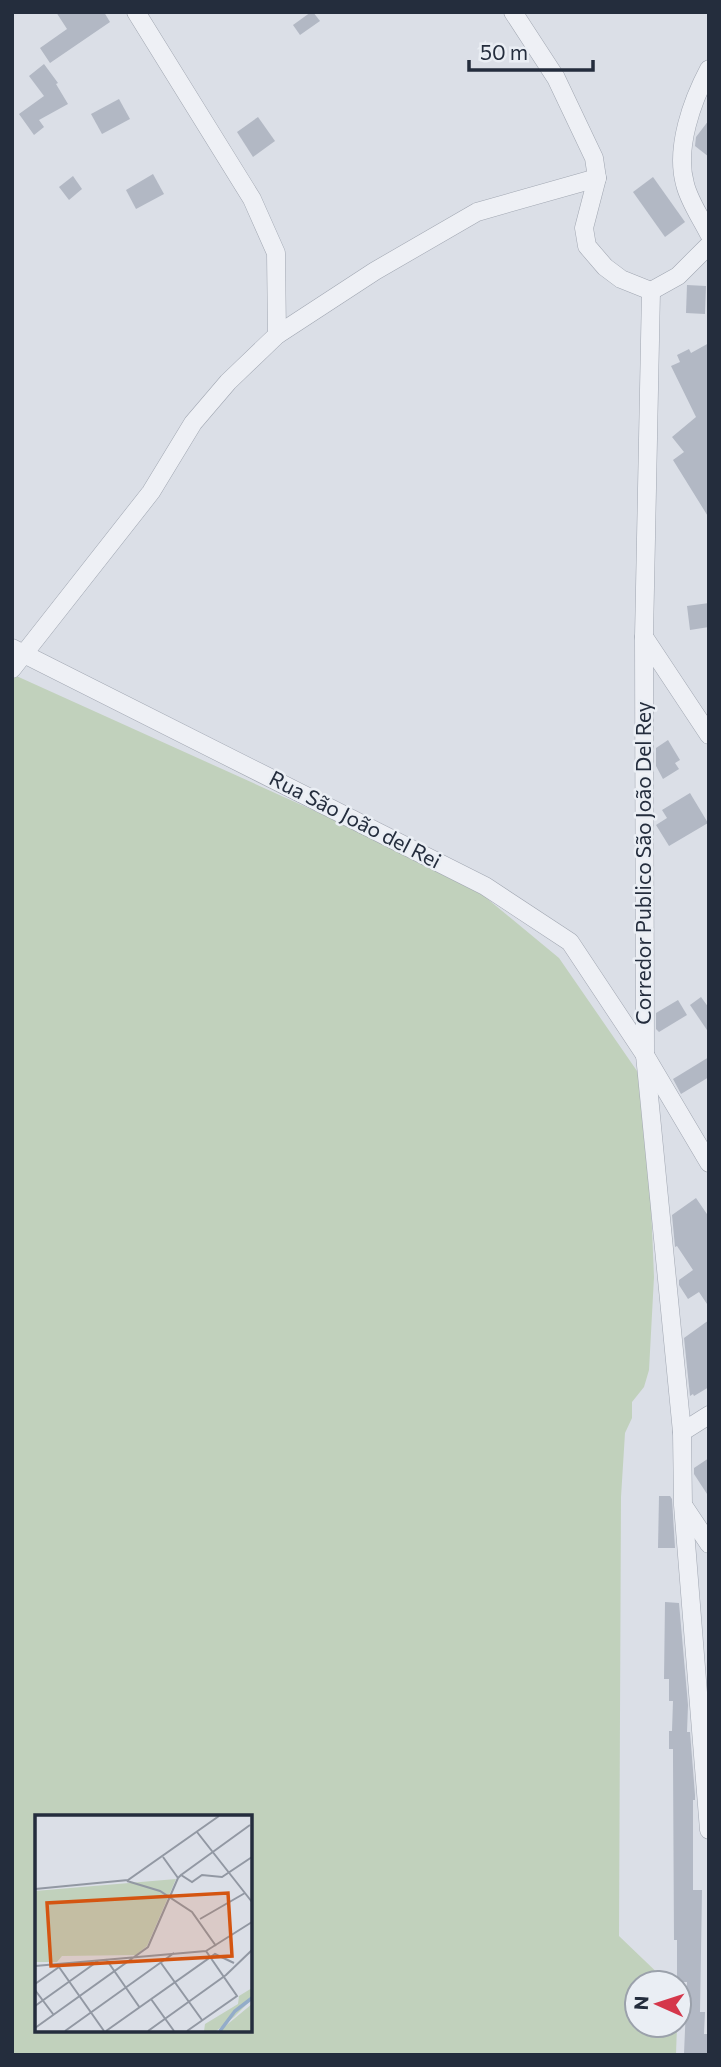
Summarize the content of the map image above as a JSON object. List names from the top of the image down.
{
  "streets": {
    "street": ["Rua São João del Rei", "Corredor Publico São João Del Rey"]
  },
  "crossings": [
    ["Rua São João del Rei", "Corredor Publico São João Del Rey"]
  ],
  "scale_bar": "50 m",
  "north": "left"
}
